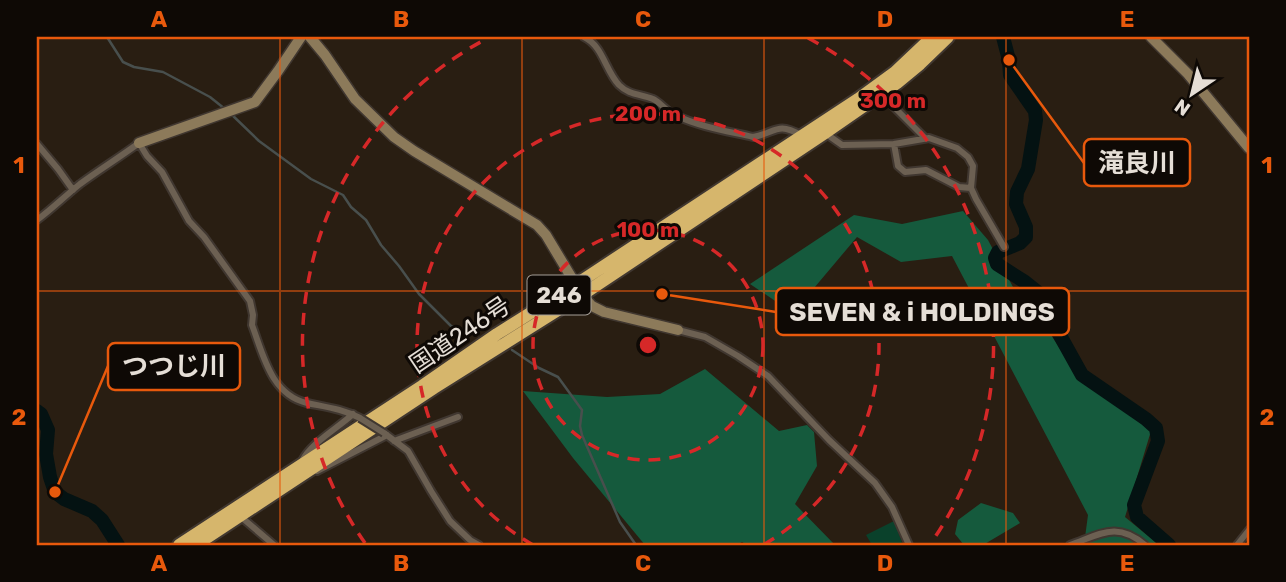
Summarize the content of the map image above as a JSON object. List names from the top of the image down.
{
  "streets": {
    "highway": ["246", "国道246号"]
  },
  "places": ["滝良川", "SEVEN & i HOLDINGS", "つつじ川"],
  "north": "bottom left",
  "grid": {
    "columns": [
      "A",
      "B",
      "C",
      "D",
      "E"
    ],
    "rows": ["1", "2"]
  },
  "rings": ["300 m", "200 m", "100 m"]
}
